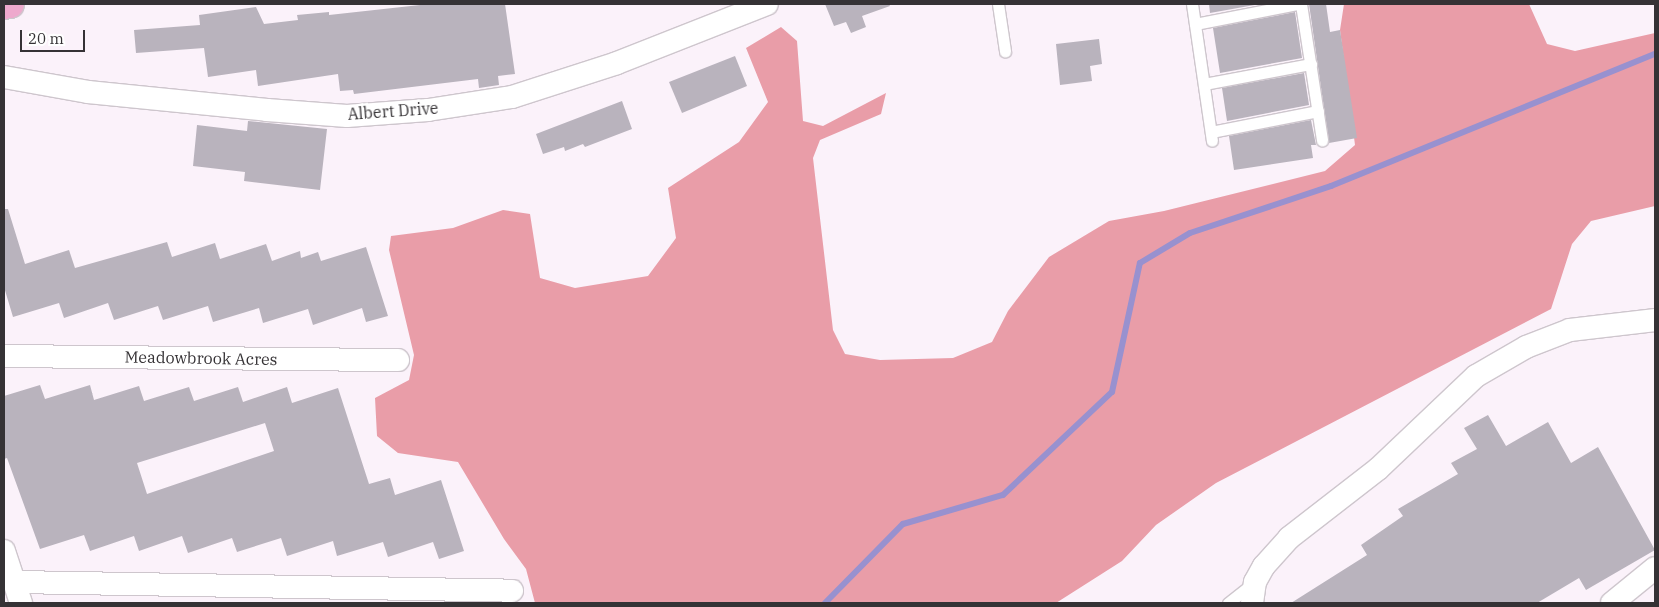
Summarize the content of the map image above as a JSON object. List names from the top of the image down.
{
  "streets": {
    "street": ["Albert Drive", "Meadowbrook Acres"]
  },
  "scale_bar": "20 m"
}
